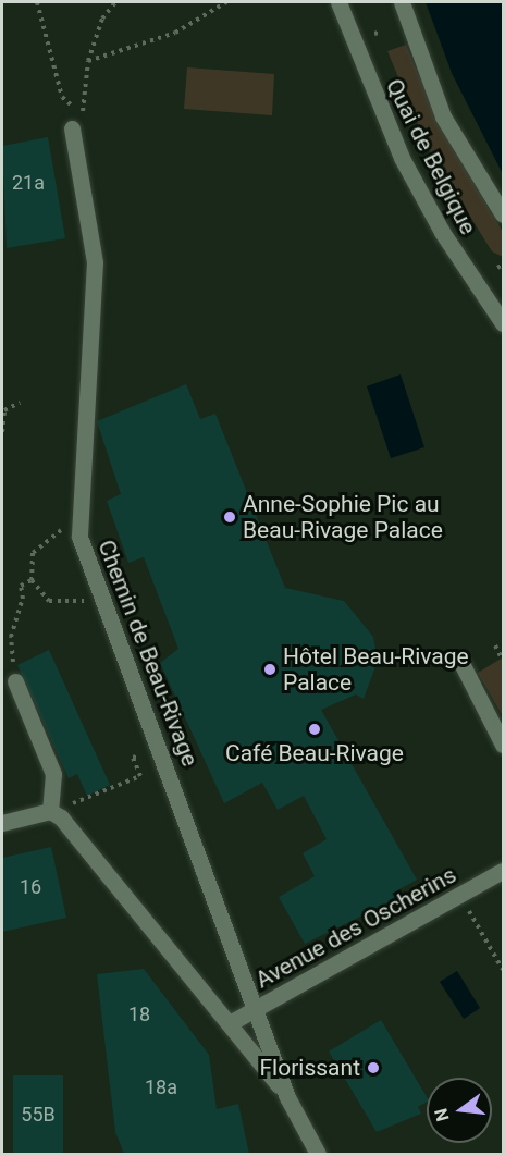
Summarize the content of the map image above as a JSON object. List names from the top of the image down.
{
  "streets": {
    "street": ["Quai de Belgique", "Chemin de Beau-Rivage", "Avenue des Oscherins"]
  },
  "crossings": [
    ["Chemin de Beau-Rivage", "Avenue des Oscherins"]
  ],
  "places": [
    "Anne-Sophie Pic au Beau-Rivage Palace",
    "Hôtel Beau-Rivage Palace",
    "Café Beau-Rivage",
    "Florissant"
  ],
  "house_numbers": [
    "21a",
    "16",
    "18",
    "18a",
    "55B"
  ],
  "north": "left"
}
